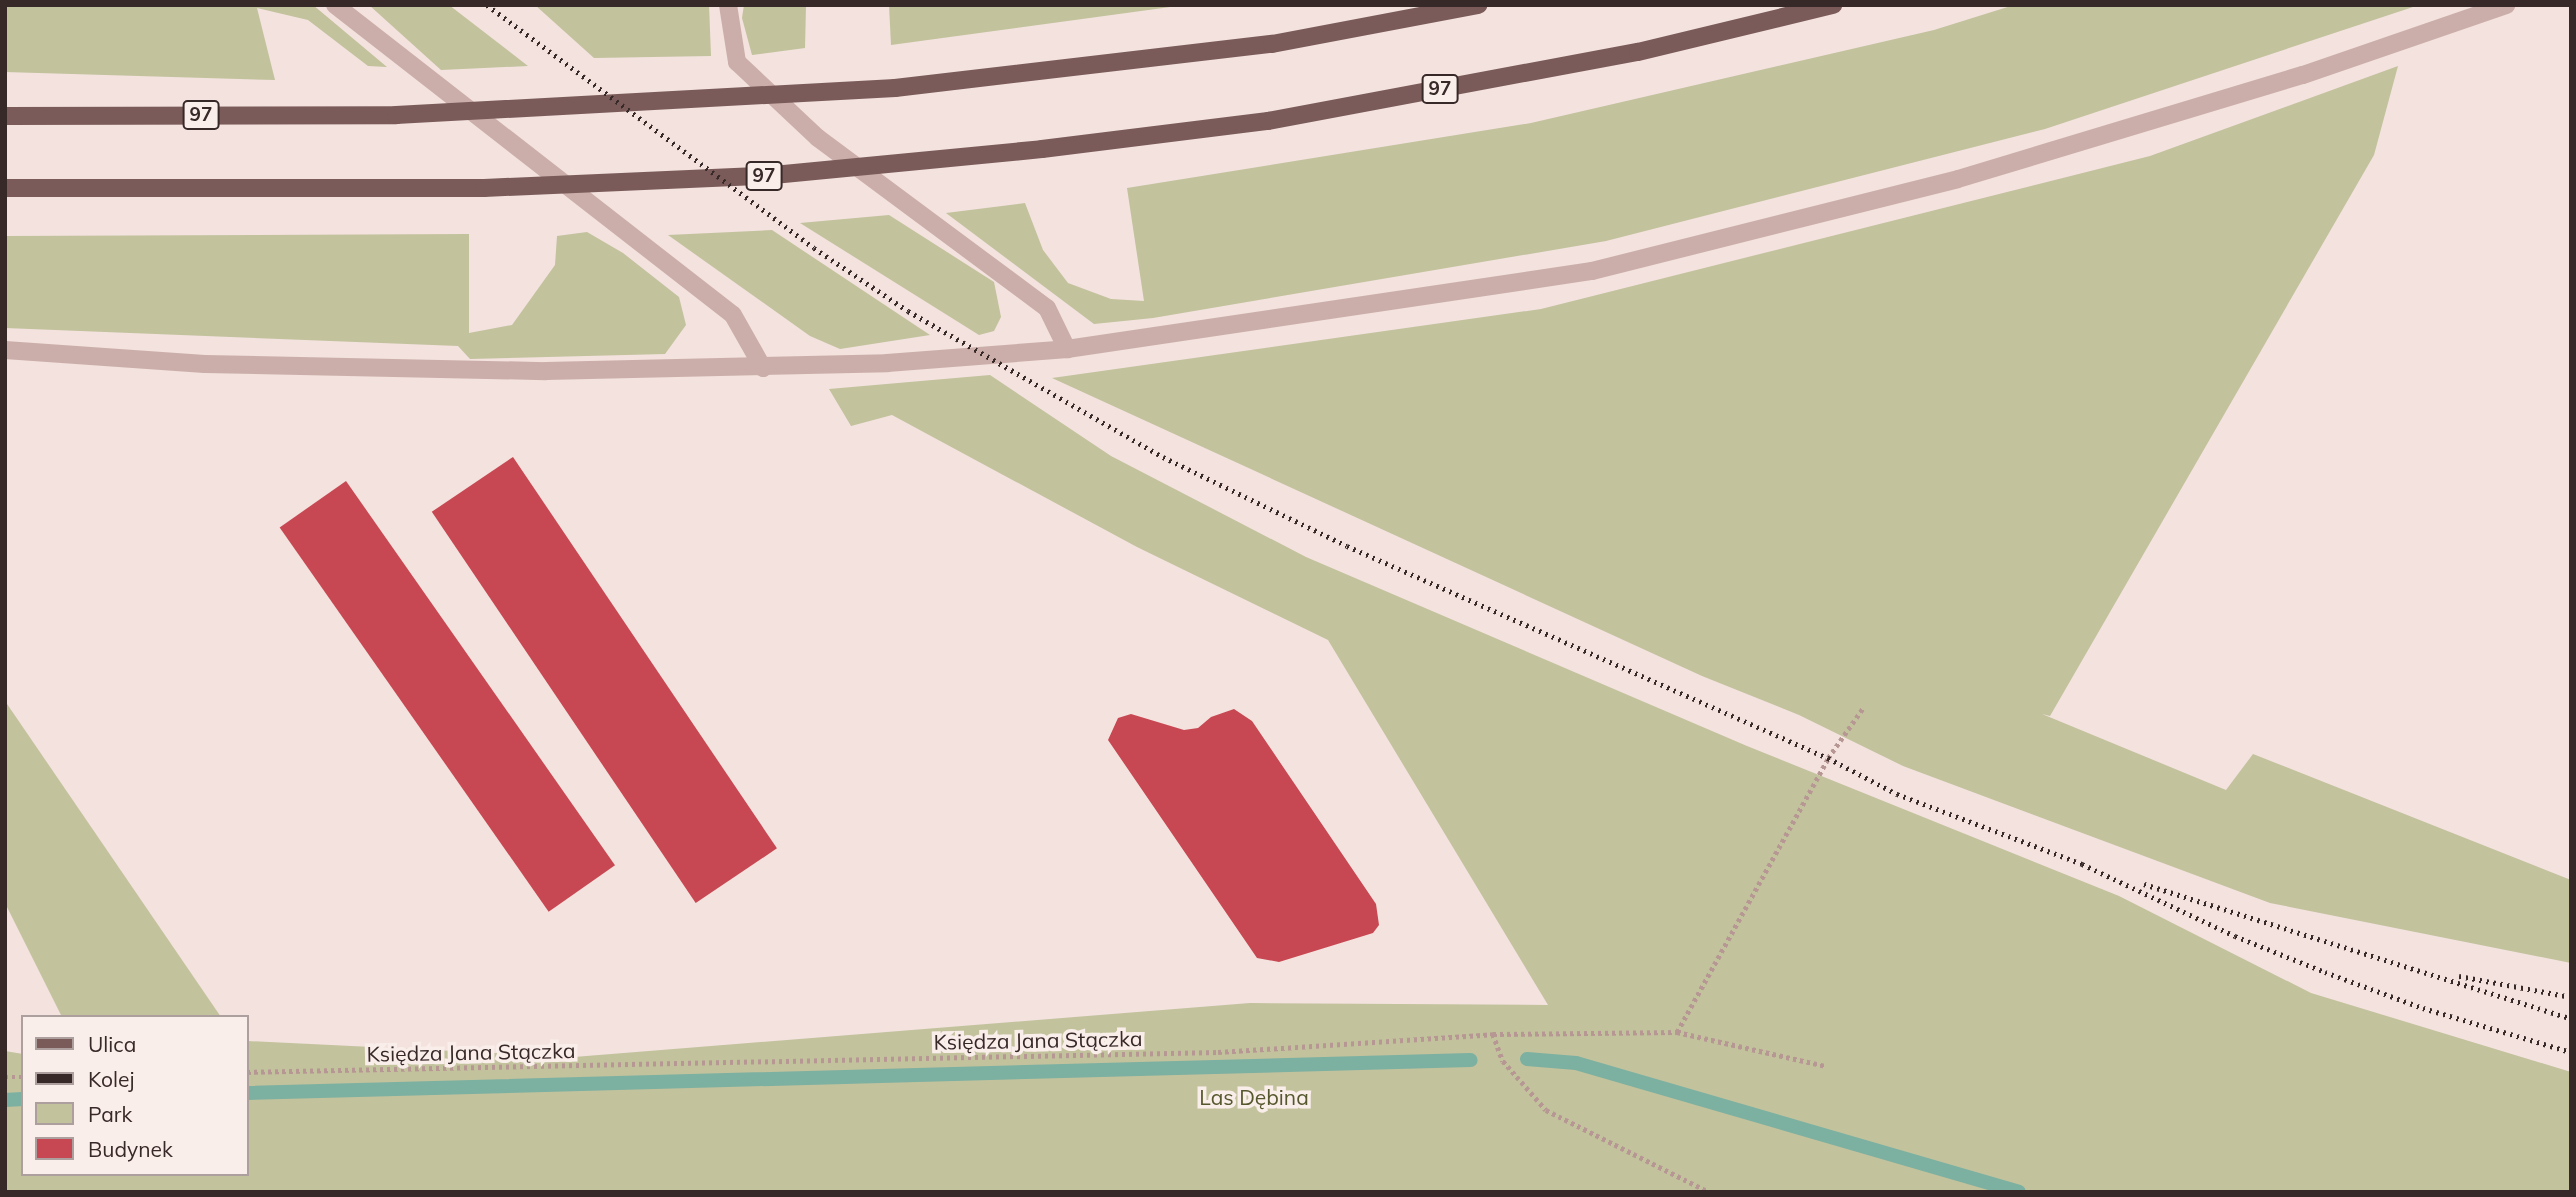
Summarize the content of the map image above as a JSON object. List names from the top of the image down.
{
  "streets": {
    "main road": ["97"],
    "path": ["Księdza Jana Stączka"]
  },
  "parks": ["Las Dębina"],
  "legend": [
    "Ulica",
    "Kolej",
    "Park",
    "Budynek"
  ]
}
